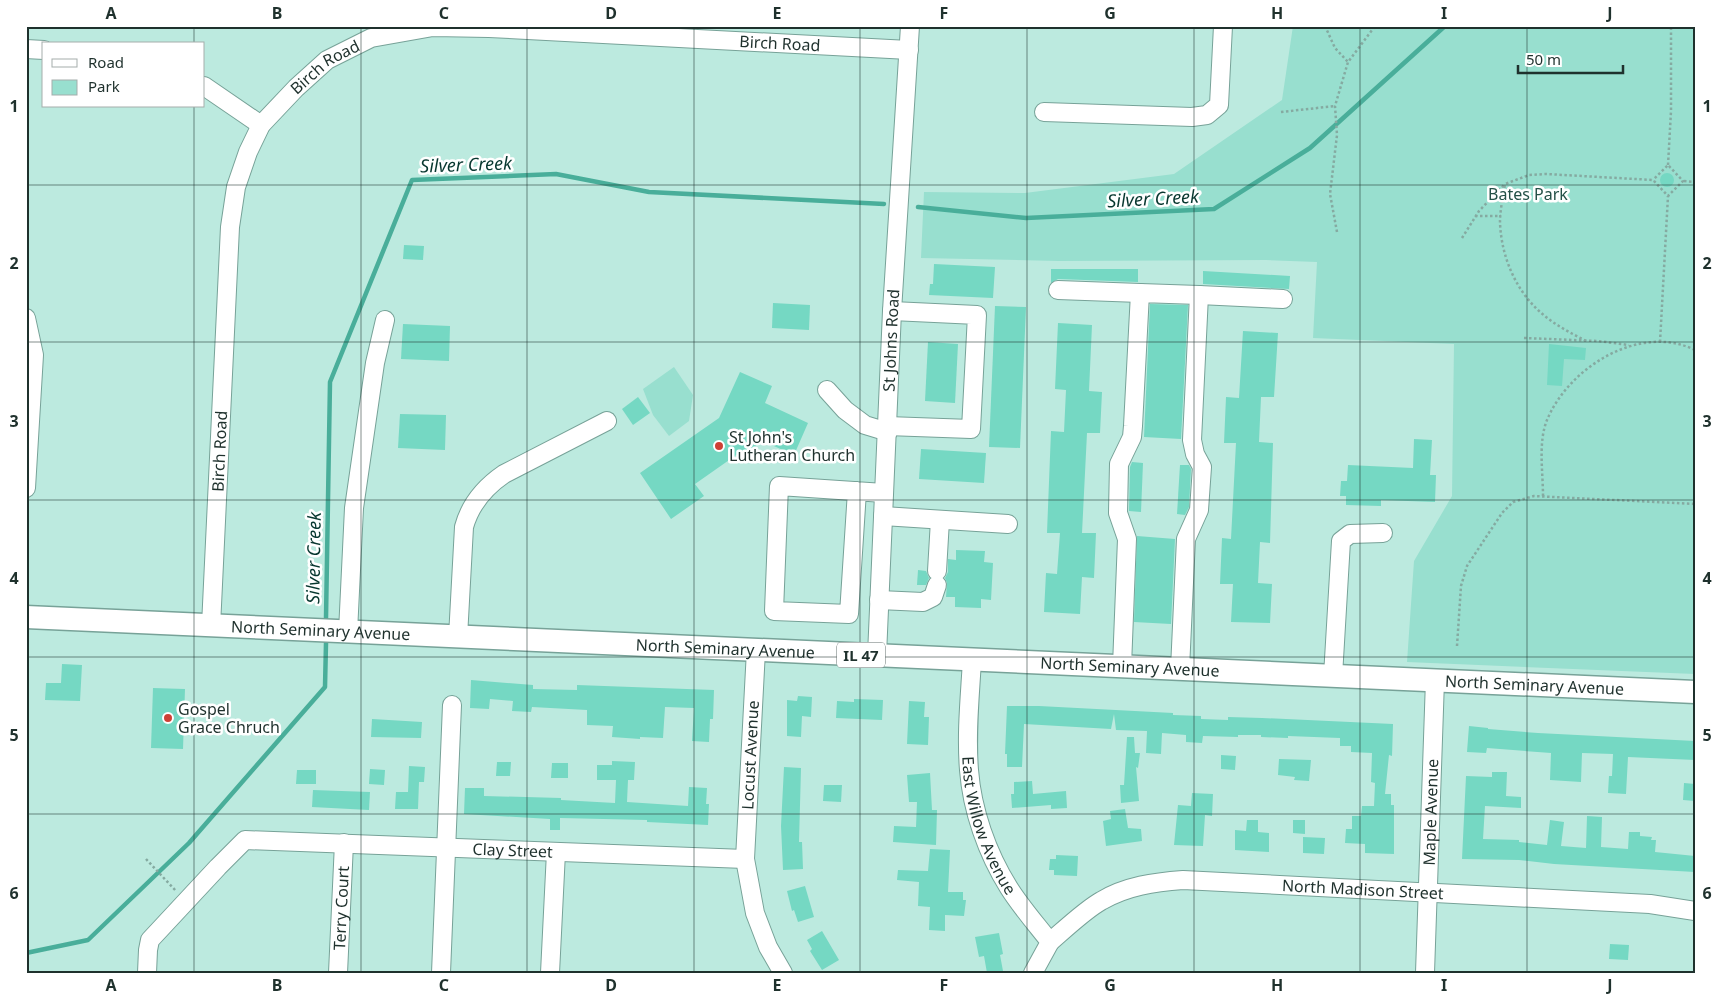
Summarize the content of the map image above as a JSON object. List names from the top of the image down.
{
  "streets": {
    "main road": ["North Seminary Avenue", "IL 47"],
    "street": [
      "Birch Road",
      "St Johns Road",
      "Locust Avenue",
      "Maple Avenue",
      "East Willow Avenue",
      "Clay Street",
      "North Madison Street",
      "Terry Court"
    ]
  },
  "crossings": [
    ["Birch Road", "St Johns Road"],
    ["Birch Road", "North Seminary Avenue"],
    ["St Johns Road", "North Seminary Avenue"],
    ["North Seminary Avenue", "Locust Avenue"],
    ["North Seminary Avenue", "Maple Avenue"],
    ["North Seminary Avenue", "East Willow Avenue"],
    ["Locust Avenue", "Clay Street"],
    ["Maple Avenue", "North Madison Street"],
    ["East Willow Avenue", "North Madison Street"],
    ["Clay Street", "Terry Court"]
  ],
  "water": ["Silver Creek"],
  "parks": ["Bates Park"],
  "places": ["St John's Lutheran Church", "Gospel Grace Chruch"],
  "legend": ["Road", "Park"],
  "scale_bar": "50 m",
  "grid": {
    "columns": [
      "A",
      "B",
      "C",
      "D",
      "E",
      "F",
      "G",
      "H",
      "I",
      "J"
    ],
    "rows": [
      "1",
      "2",
      "3",
      "4",
      "5",
      "6"
    ]
  }
}
